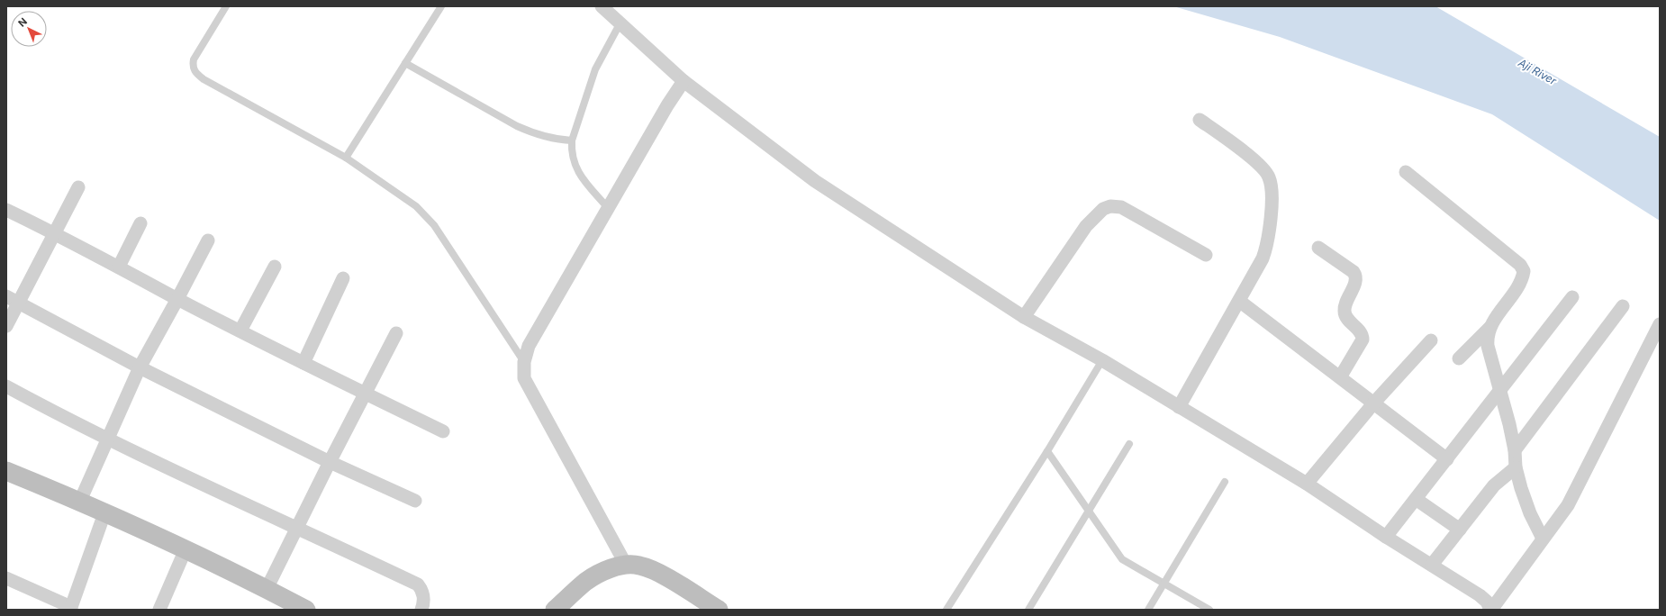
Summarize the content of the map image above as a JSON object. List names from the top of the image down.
{
  "water": ["Aji River"],
  "north": "top left"
}
